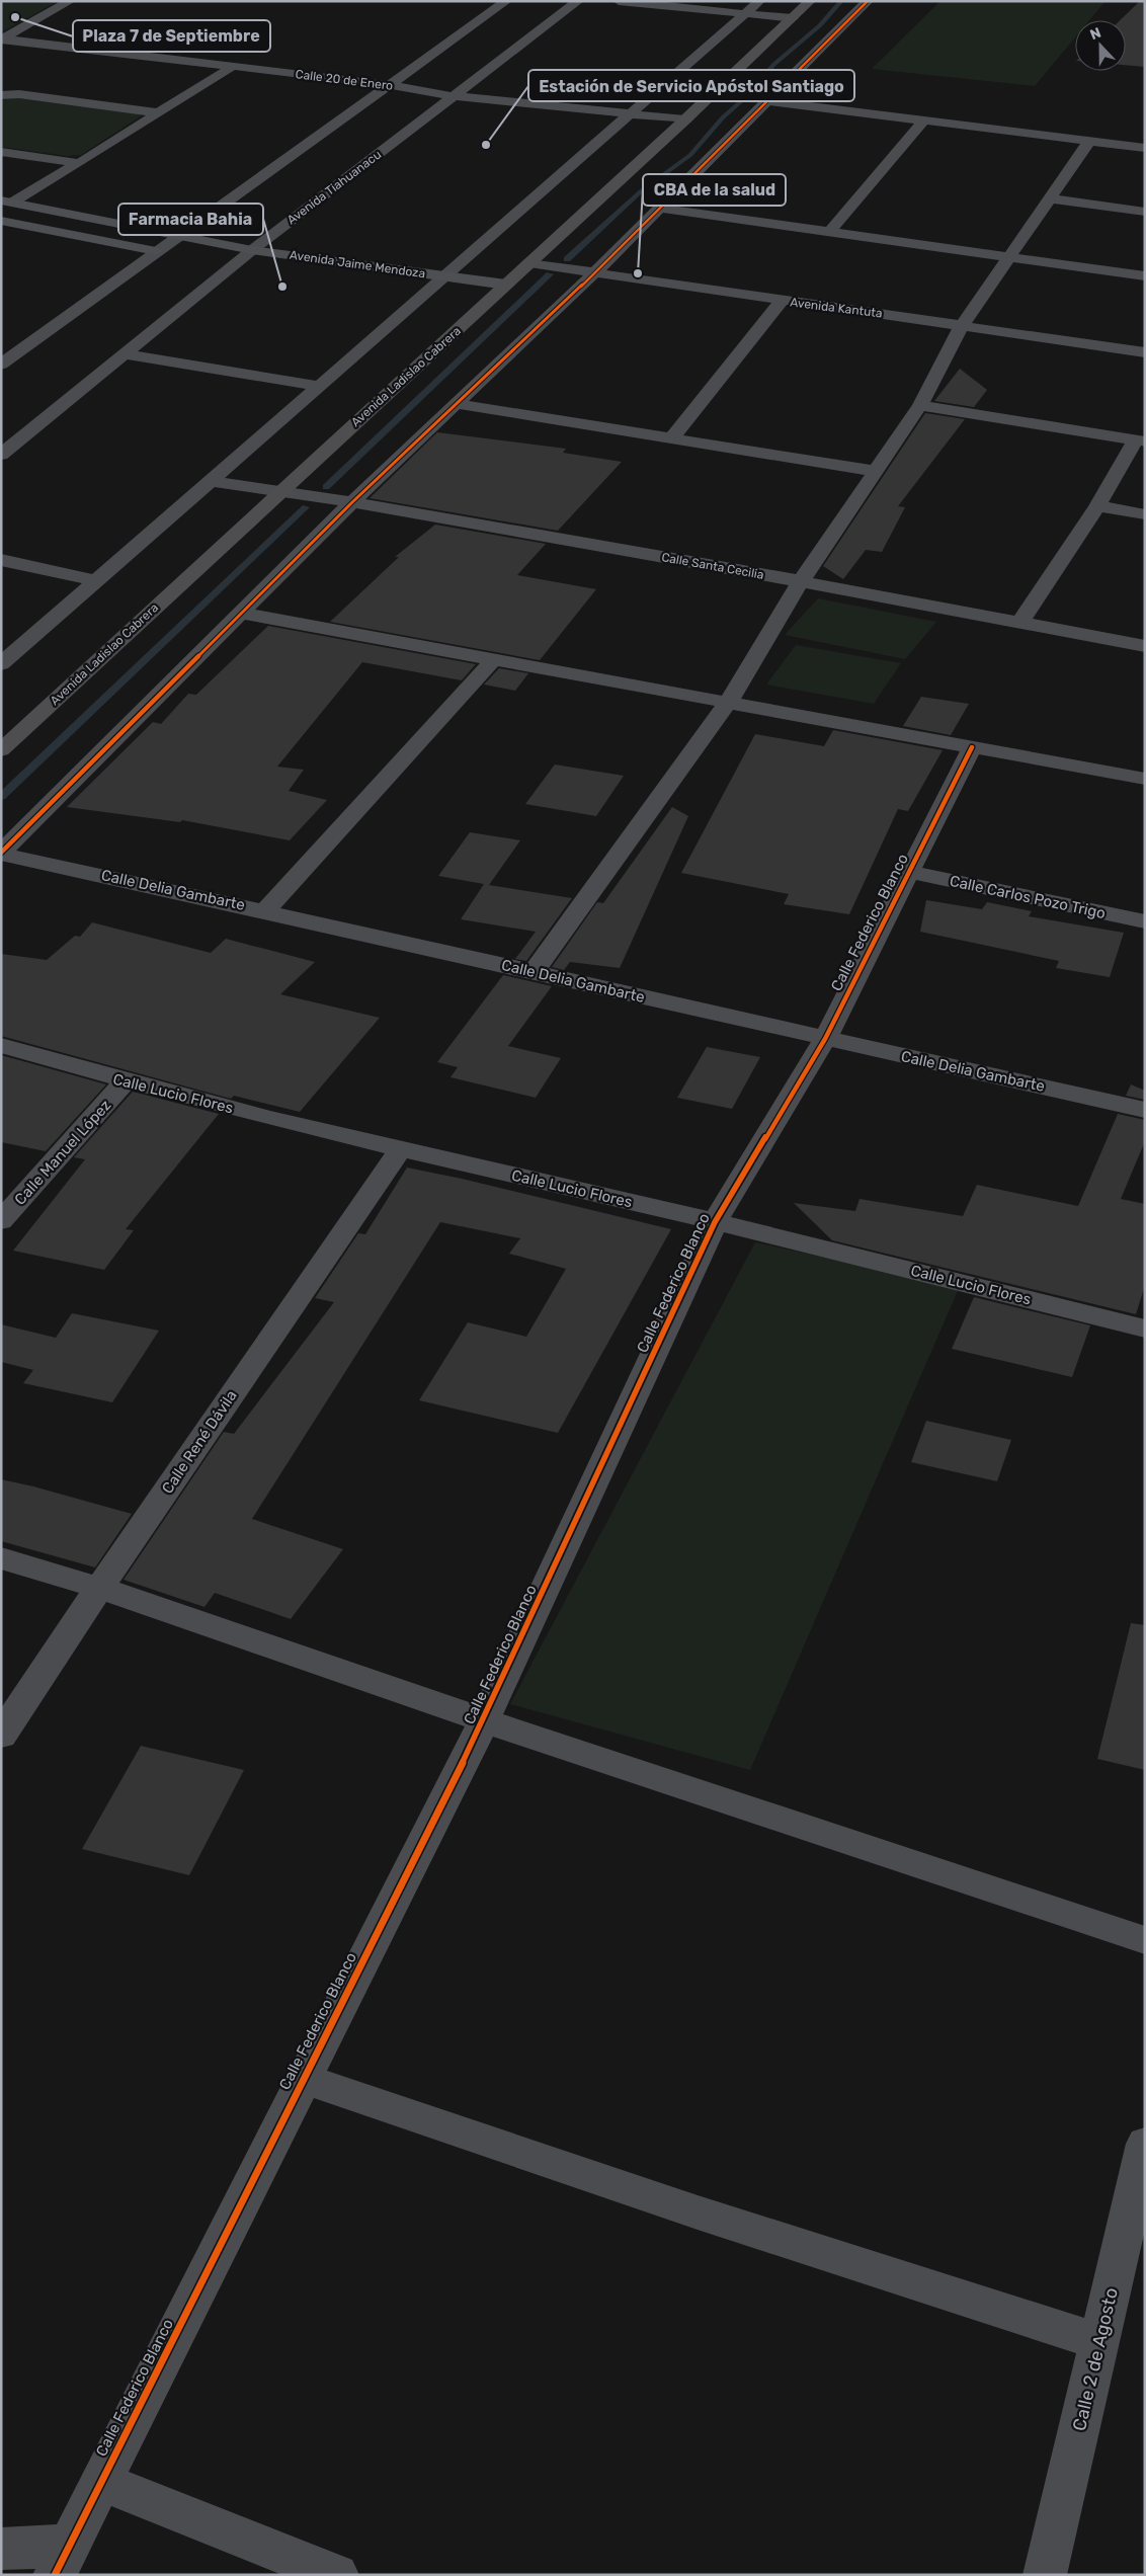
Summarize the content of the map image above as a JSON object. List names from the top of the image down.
{
  "streets": {
    "highway": ["Avenida Ladislao Cabrera"],
    "main road": ["Avenida Jaime Mendoza"],
    "street": [
      "Calle 20 de Enero",
      "Avenida Tiahuanacu",
      "Avenida Kantuta",
      "Calle Santa Cecilia",
      "Calle Delia Gambarte",
      "Calle Carlos Pozo Trigo",
      "Calle Federico Blanco",
      "Calle Lucio Flores",
      "Calle Manuel López",
      "Calle René Dávila",
      "Calle 2 de Agosto"
    ]
  },
  "crossings": [
    ["Calle 20 de Enero", "Avenida Tiahuanacu"],
    ["Calle 20 de Enero", "Avenida Ladislao Cabrera"],
    ["Avenida Tiahuanacu", "Avenida Jaime Mendoza"],
    ["Avenida Jaime Mendoza", "Avenida Ladislao Cabrera"],
    ["Avenida Kantuta", "Avenida Ladislao Cabrera"],
    ["Avenida Ladislao Cabrera", "Calle Santa Cecilia"],
    ["Calle Delia Gambarte", "Calle Federico Blanco"],
    ["Calle Carlos Pozo Trigo", "Calle Federico Blanco"],
    ["Calle Federico Blanco", "Calle Lucio Flores"],
    ["Calle Lucio Flores", "Calle Manuel López"],
    ["Calle Lucio Flores", "Calle René Dávila"]
  ],
  "places": [
    "Plaza 7 de Septiembre",
    "Estación de Servicio Apóstol Santiago",
    "CBA de la salud",
    "Farmacia Bahia"
  ],
  "north": "top"
}
